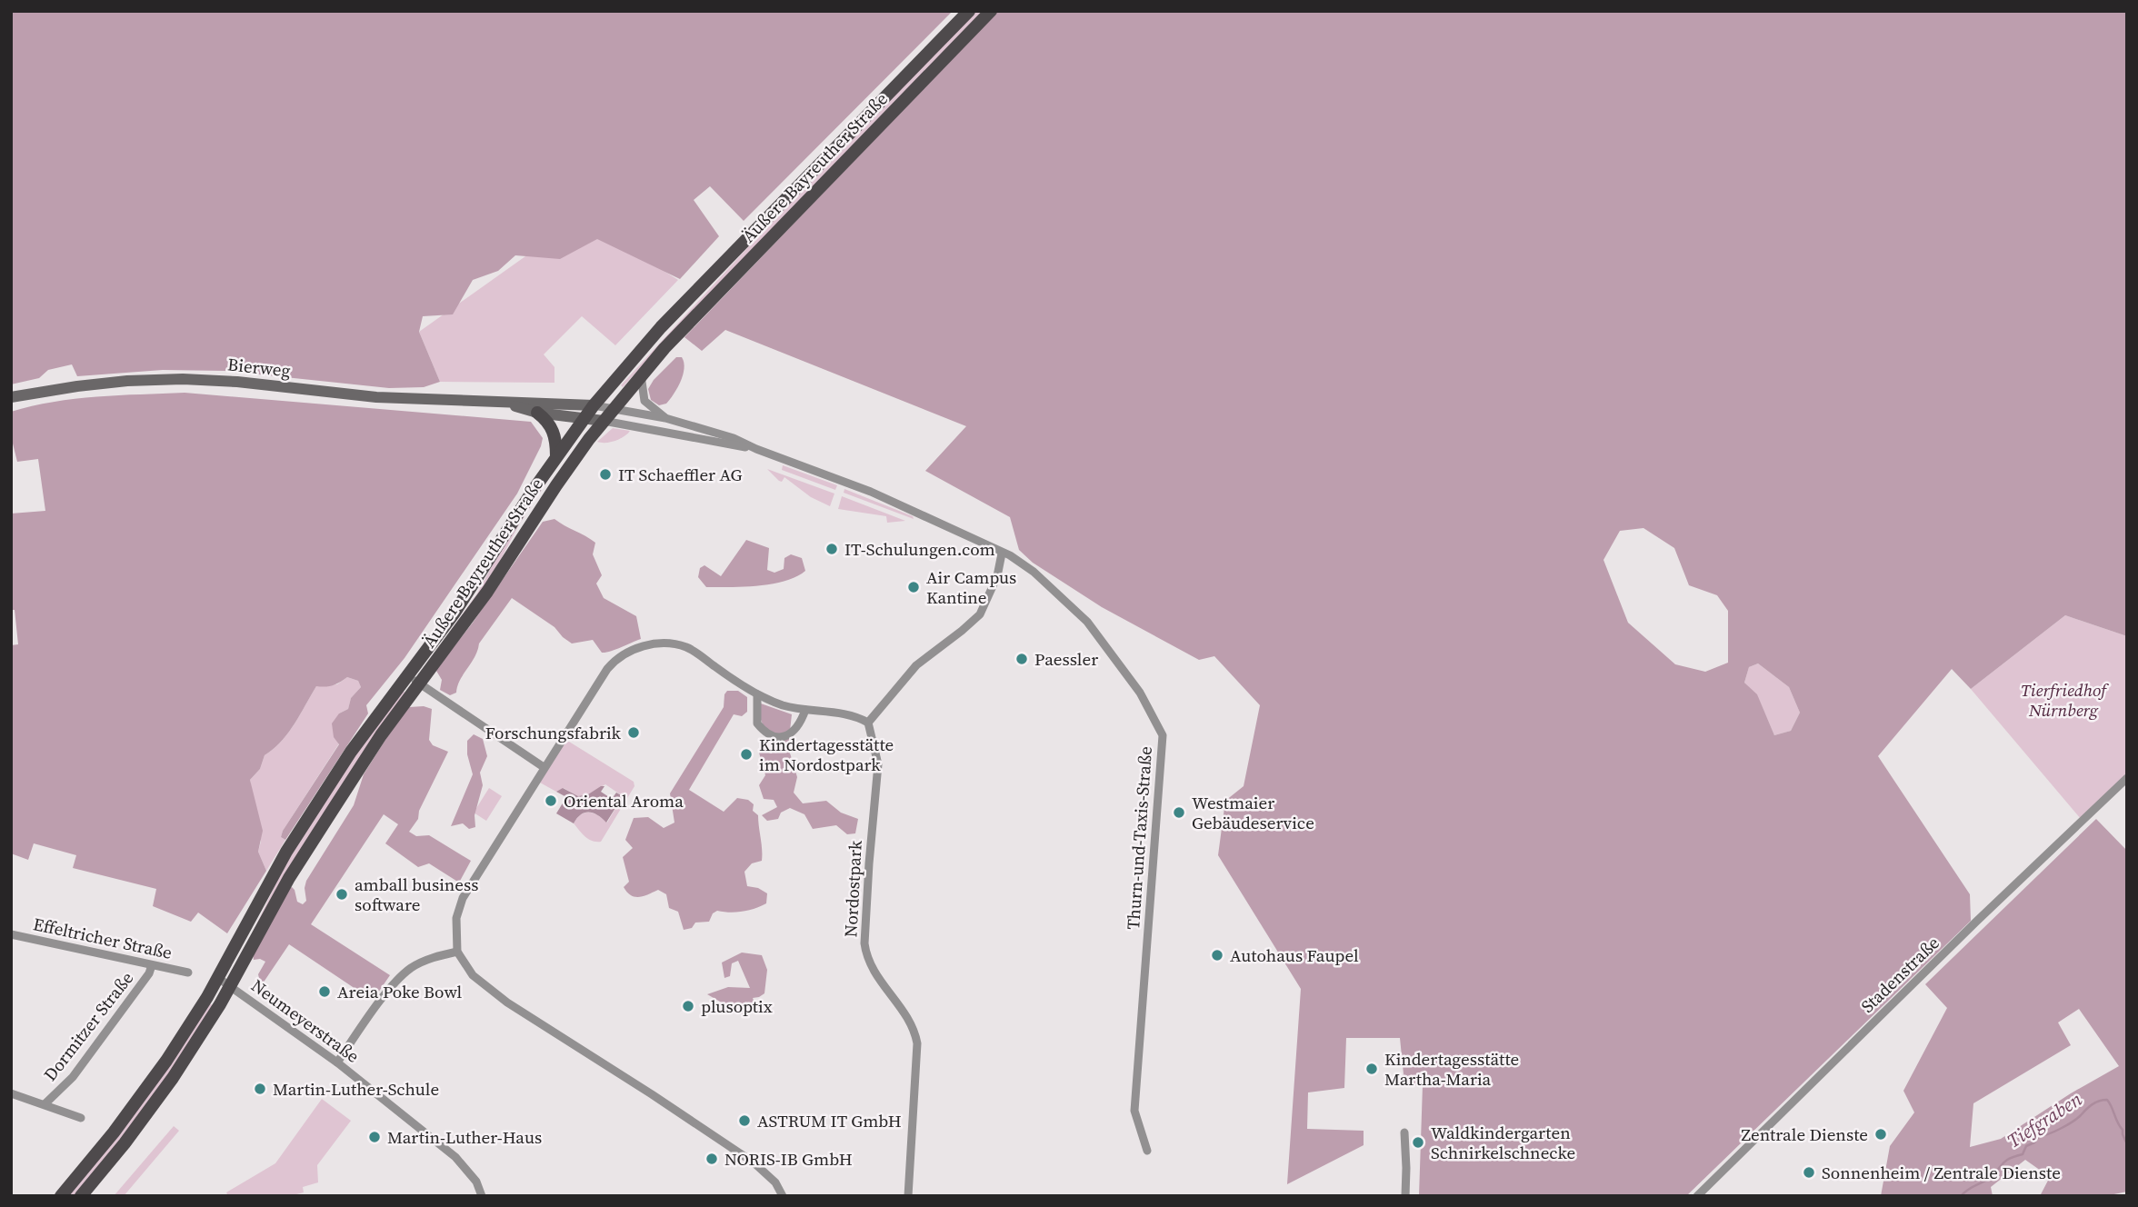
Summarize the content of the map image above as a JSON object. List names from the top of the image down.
{
  "streets": {
    "main road": ["Äußere Bayreuther Straße", "Bierweg"],
    "street": [
      "Thurn-und-Taxis-Straße",
      "Nordostpark",
      "Effeltricher Straße",
      "Stadenstraße",
      "Neumeyerstraße",
      "Dormitzer Straße"
    ]
  },
  "crossings": [
    ["Äußere Bayreuther Straße", "Bierweg"],
    ["Äußere Bayreuther Straße", "Thurn-und-Taxis-Straße"],
    ["Äußere Bayreuther Straße", "Neumeyerstraße"],
    ["Bierweg", "Thurn-und-Taxis-Straße"],
    ["Effeltricher Straße", "Dormitzer Straße"]
  ],
  "water": ["Tiefgraben"],
  "parks": ["Tierfriedhof Nürnberg"],
  "places": [
    "IT Schaeffler AG",
    "IT-Schulungen.com",
    "Air Campus Kantine",
    "Paessler",
    "Forschungsfabrik",
    "Kindertagesstätte im Nordostpark",
    "Oriental Aroma",
    "Westmaier Gebäudeservice",
    "amball business software",
    "Autohaus Faupel",
    "Areia Poke Bowl",
    "plusoptix",
    "Kindertagesstätte Martha-Maria",
    "Martin-Luther-Schule",
    "ASTRUM IT GmbH",
    "Zentrale Dienste",
    "Martin-Luther-Haus",
    "Waldkindergarten Schnirkelschnecke",
    "NORIS-IB GmbH",
    "Sonnenheim / Zentrale Dienste"
  ]
}
